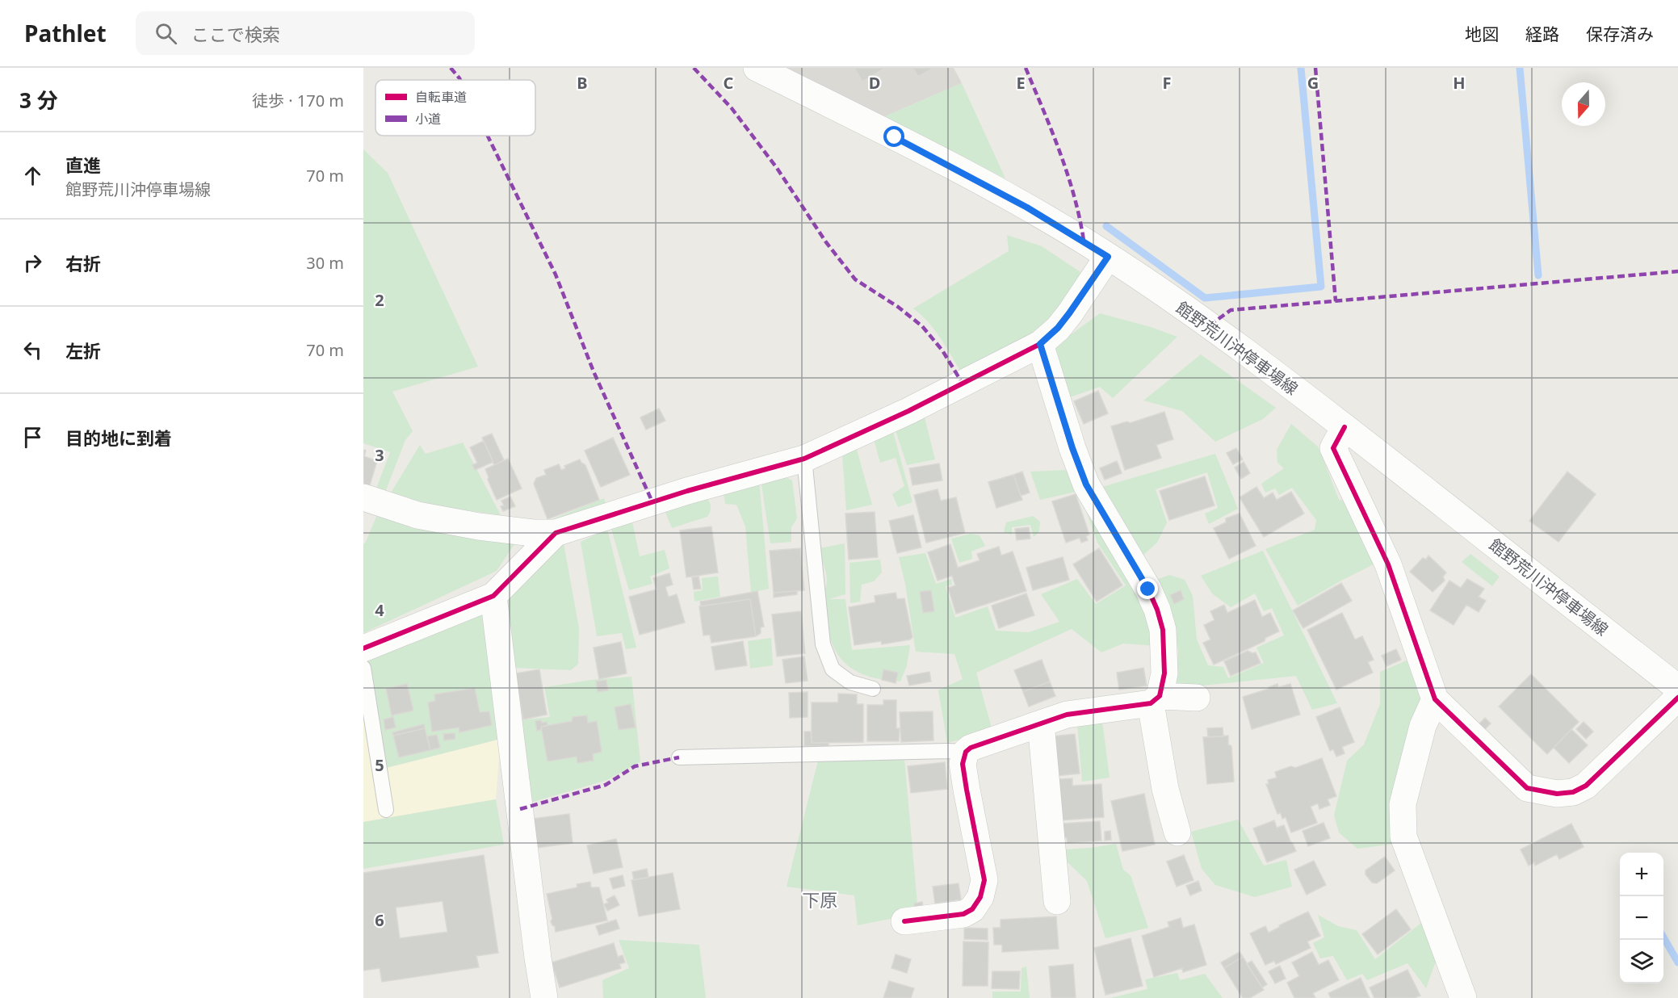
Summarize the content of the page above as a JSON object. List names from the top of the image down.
{
  "streets": {
    "street": ["館野荒川沖停車場線"]
  },
  "districts": ["下原"],
  "legend": ["自転車道", "小道"],
  "north": "bottom",
  "page": {
    "header": "Pathlet",
    "search": "ここで検索",
    "nav": ["地図", "経路", "保存済み"],
    "heading": ["3 分", "徒歩 · 170 m"],
    "list": [
      ["直進", "館野荒川沖停車場線", "70 m"],
      ["右折", "30 m"],
      ["左折", "70 m"],
      "目的地に到着"
    ],
    "map_buttons": ["+", "−"]
  },
  "grid": {
    "columns": [
      "B",
      "C",
      "D",
      "E",
      "F",
      "G",
      "H"
    ],
    "rows": [
      "2",
      "3",
      "4",
      "5",
      "6"
    ]
  }
}
